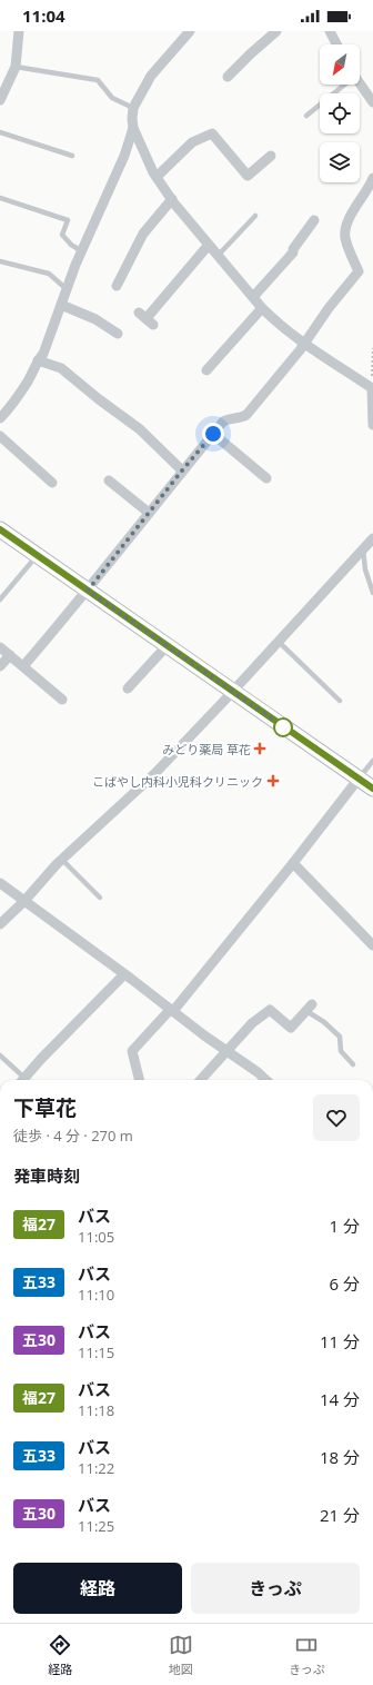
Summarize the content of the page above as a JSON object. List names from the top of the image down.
{
  "places": {
    "health": ["みどり薬局 草花", "こばやし内科小児科クリニック"]
  },
  "lines": ["bus line 福27"],
  "north": "bottom left",
  "page": {
    "status": "11:04",
    "heading": [
      ["下草花", "徒歩 · 4 分 · 270 m"],
      "発車時刻"
    ],
    "list": [
      {
        "mark": "福27",
        "name": "バス",
        "note": "11:05",
        "value": "1 分"
      },
      {
        "mark": "五33",
        "name": "バス",
        "note": "11:10",
        "value": "6 分"
      },
      {
        "mark": "五30",
        "name": "バス",
        "note": "11:15",
        "value": "11 分"
      },
      {
        "mark": "福27",
        "name": "バス",
        "note": "11:18",
        "value": "14 分"
      },
      {
        "mark": "五33",
        "name": "バス",
        "note": "11:22",
        "value": "18 分"
      },
      {
        "mark": "五30",
        "name": "バス",
        "note": "11:25",
        "value": "21 分"
      }
    ],
    "buttons": ["経路", "きっぷ"],
    "tabs": ["経路", "地図", "きっぷ"]
  }
}
